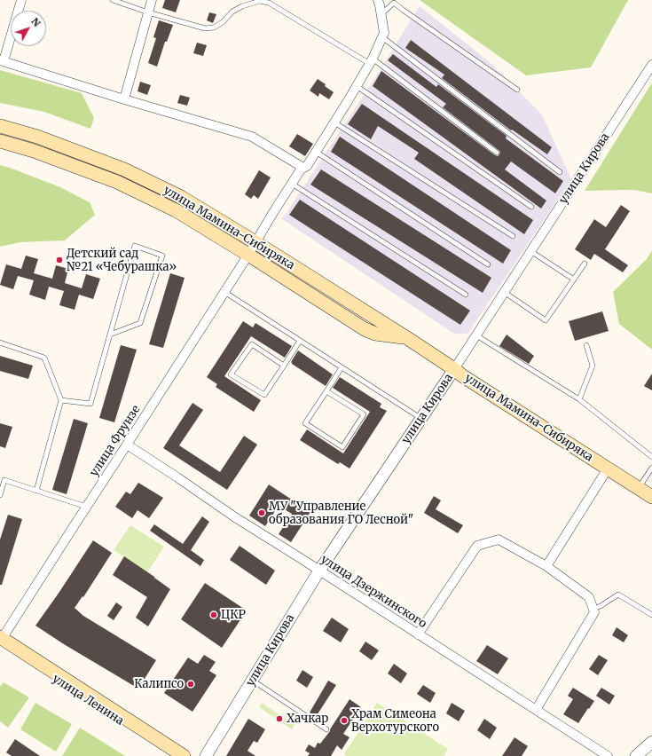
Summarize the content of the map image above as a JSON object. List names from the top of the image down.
{
  "streets": {
    "main road": ["улица Мамина-Сибиряка", "улица Ленина"],
    "street": ["улица Кирова", "улица Фрунзе", "улица Дзержинского"]
  },
  "crossings": [
    ["улица Кирова", "улица Мамина-Сибиряка"],
    ["улица Кирова", "улица Дзержинского"],
    ["улица Мамина-Сибиряка", "улица Фрунзе"],
    ["улица Фрунзе", "улица Дзержинского"],
    ["улица Фрунзе", "улица Ленина"]
  ],
  "places": [
    "Детский сад №21 «Чебурашка»",
    "МУ \"Управление образования ГО Лесной\"",
    "ЦКР",
    "Калипсо",
    "Хачкар",
    "Храм Симеона Верхотурского"
  ],
  "north": "top right"
}
